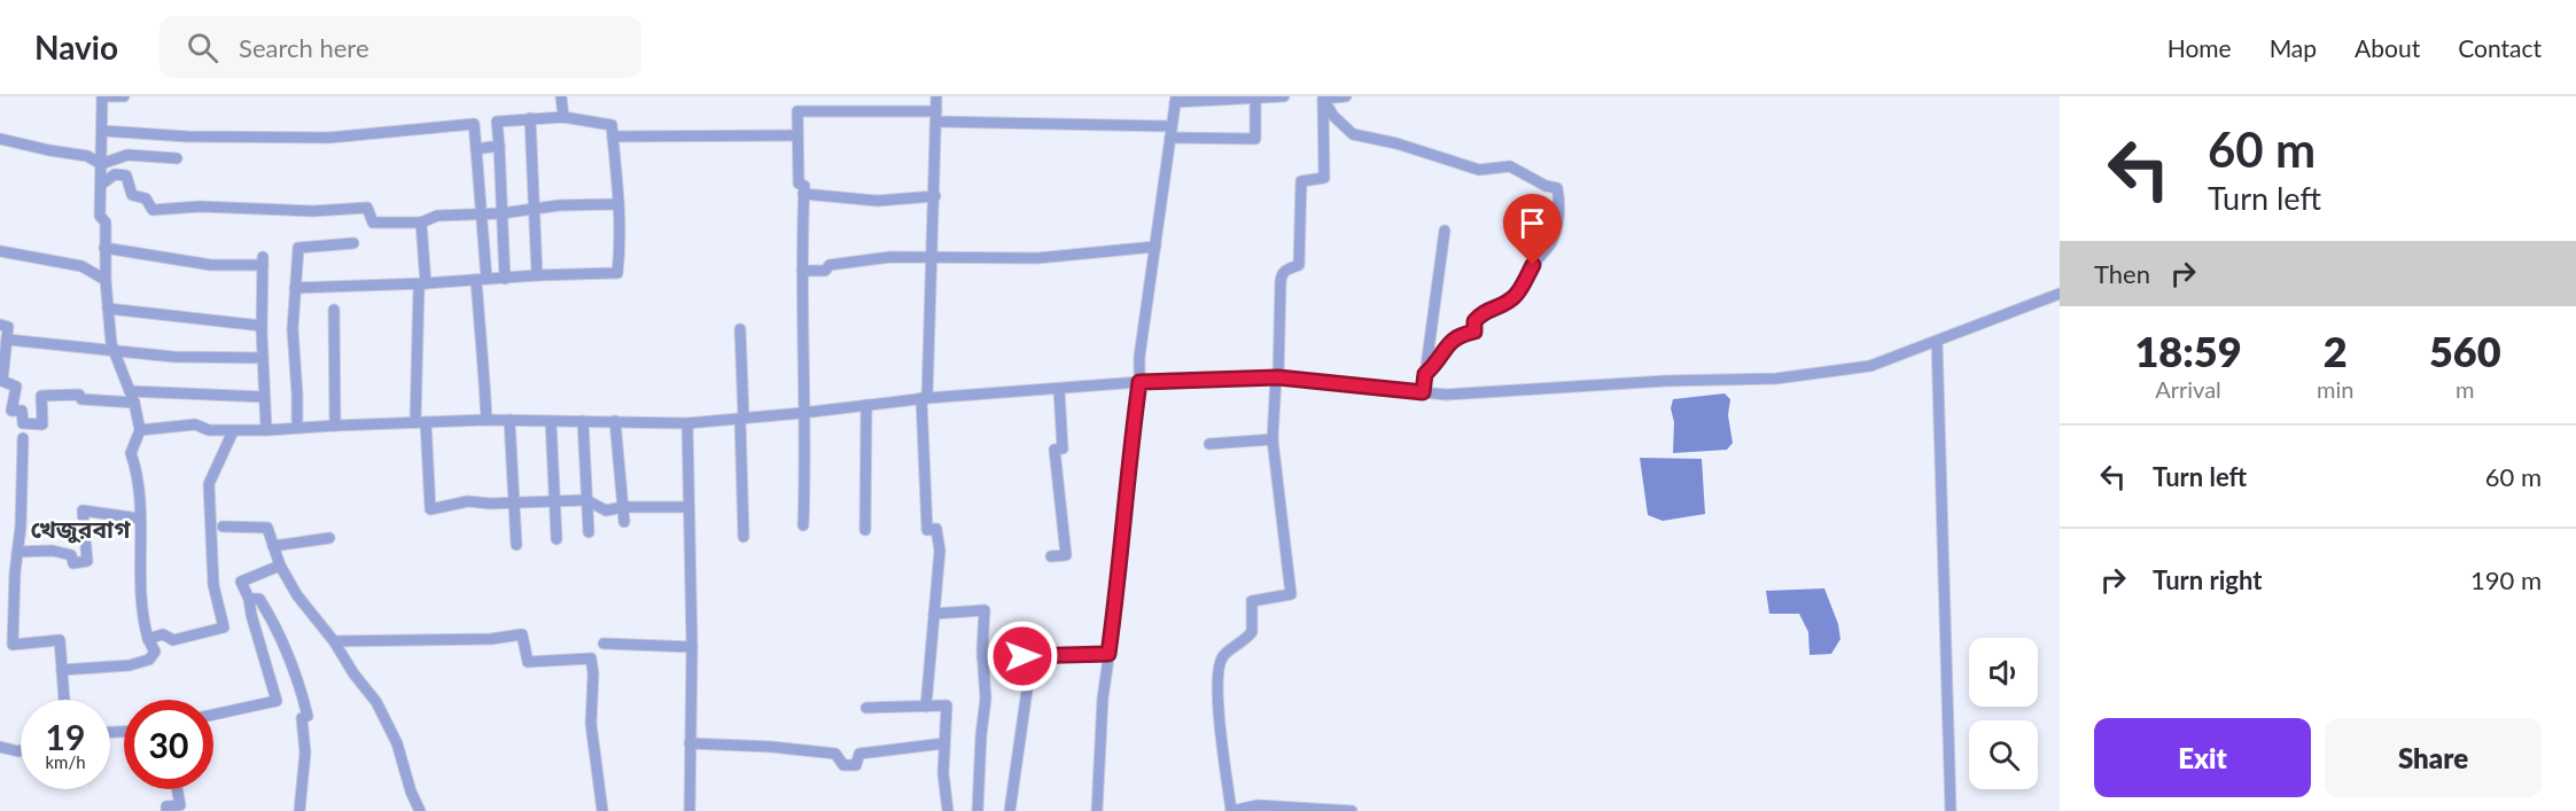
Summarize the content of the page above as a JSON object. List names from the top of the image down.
{
  "districts": ["খেজুরবাগ"],
  "page": {
    "header": "Navio",
    "search": "Search here",
    "nav": [
      "Home",
      "Map",
      "About",
      "Contact"
    ],
    "turn": ["60 m", "Turn left"],
    "then": "Then",
    "eta": [
      "18:59",
      "Arrival",
      "2",
      "min",
      "560",
      "m"
    ],
    "list": [
      {
        "name": "Turn left",
        "value": "60 m"
      },
      {
        "name": "Turn right",
        "value": "190 m"
      }
    ],
    "speed": "19 km/h",
    "limit": "30",
    "buttons": ["Exit", "Share"]
  }
}
